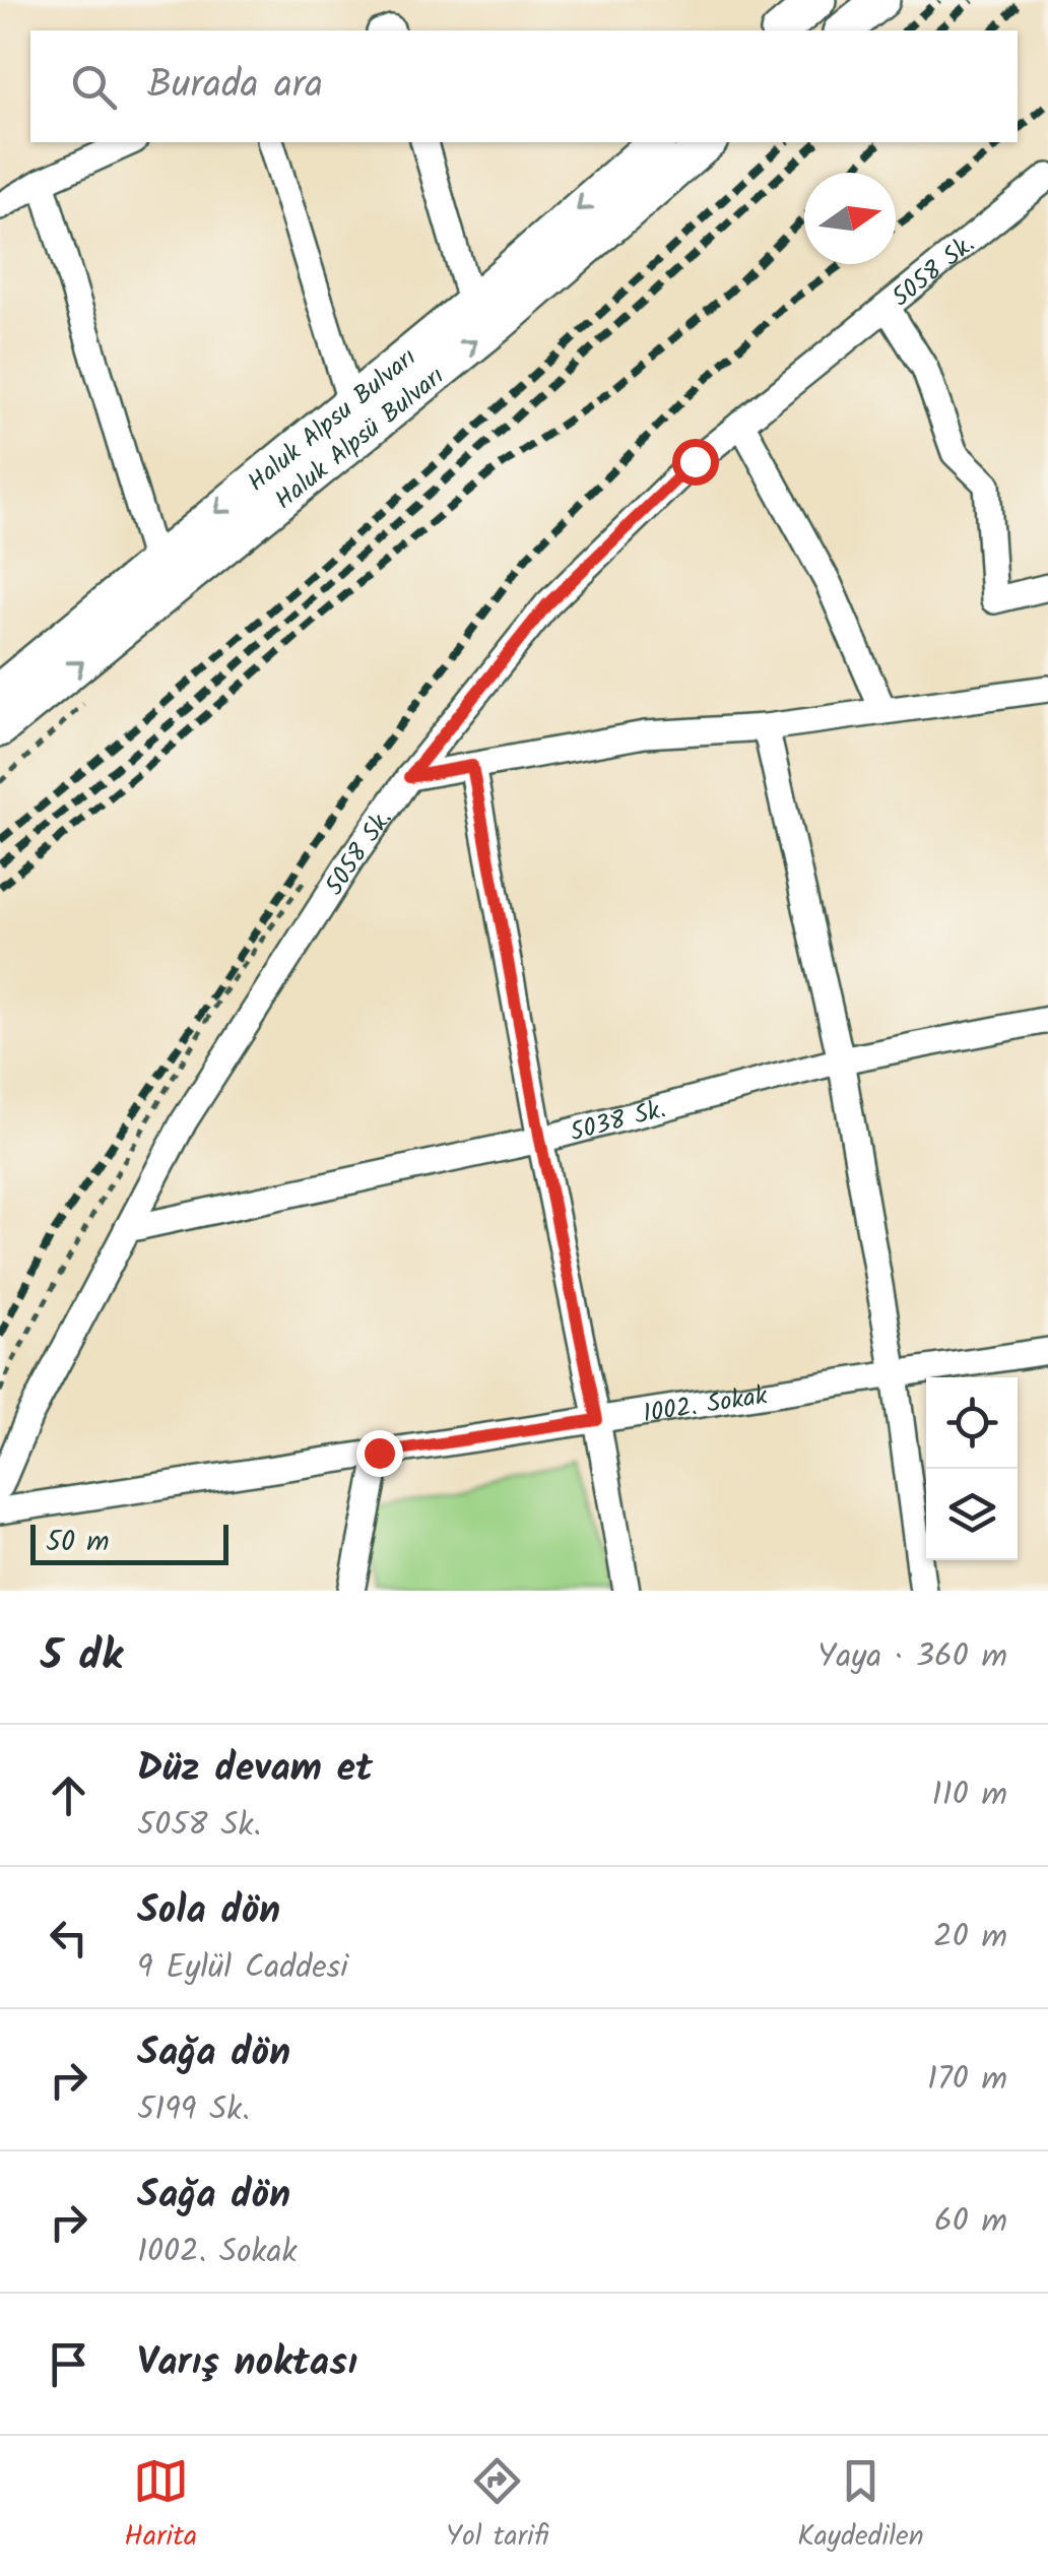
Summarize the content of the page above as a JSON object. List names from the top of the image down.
{
  "streets": {
    "main road": ["Haluk Alpsu Bulvarı", "Haluk Alpsü Bulvarı"],
    "street": ["5058 Sk.", "5038 Sk.", "1002. Sokak"]
  },
  "crossings": [
    ["5058 Sk.", "5038 Sk."]
  ],
  "one_way": ["Haluk Alpsu Bulvarı", "Haluk Alpsü Bulvarı"],
  "scale_bar": "50 m",
  "north": "right",
  "page": {
    "search": "Burada ara",
    "scale": "50 m",
    "heading": ["5 dk", "Yaya · 360 m"],
    "list": [
      ["Düz devam et", "5058 Sk.", "110 m"],
      ["Sola dön", "9 Eylül Caddesi", "20 m"],
      ["Sağa dön", "5199 Sk.", "170 m"],
      ["Sağa dön", "1002. Sokak", "60 m"],
      "Varış noktası"
    ],
    "nav": ["Harita", "Yol tarifi", "Kaydedilen"]
  }
}
